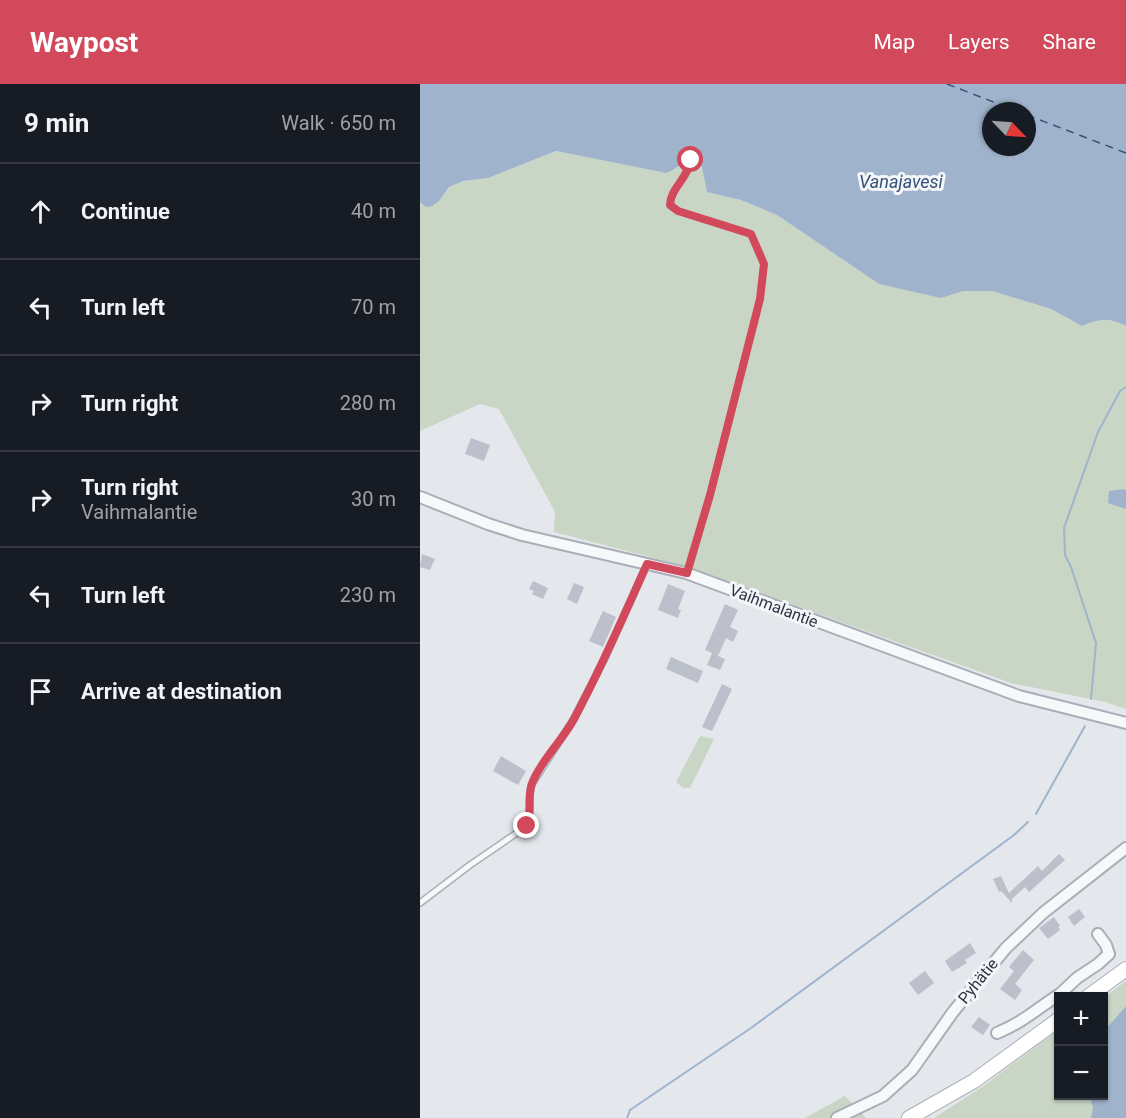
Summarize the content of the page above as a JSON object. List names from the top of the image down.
{
  "streets": {
    "street": ["Vaihmalantie", "Pyhätie"]
  },
  "water": ["Vanajavesi"],
  "north": "bottom right",
  "page": {
    "header": "Waypost",
    "nav": ["Map", "Layers", "Share"],
    "heading": ["9 min", "Walk · 650 m"],
    "list": [
      ["Continue", "40 m"],
      ["Turn left", "70 m"],
      ["Turn right", "280 m"],
      ["Turn right", "Vaihmalantie", "30 m"],
      ["Turn left", "230 m"],
      "Arrive at destination"
    ],
    "map_buttons": ["+", "−"]
  }
}
